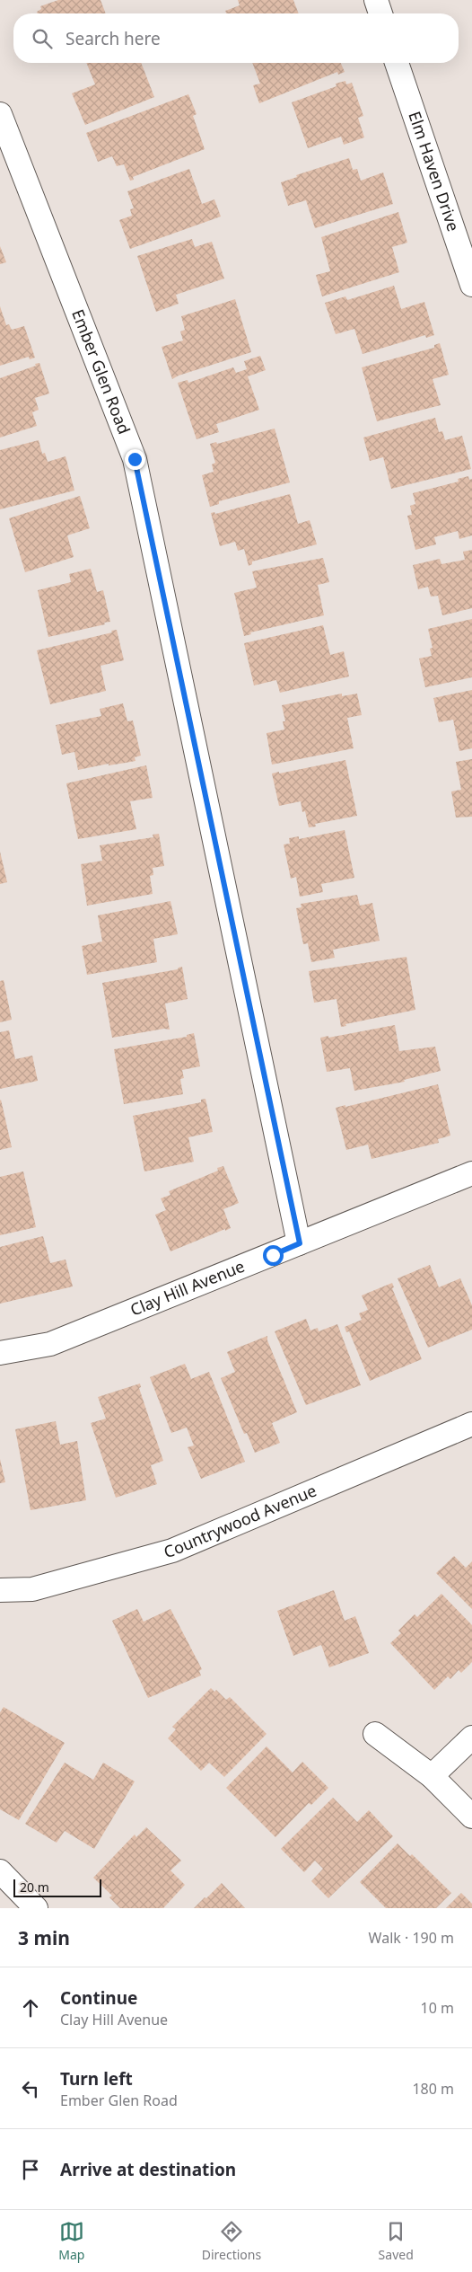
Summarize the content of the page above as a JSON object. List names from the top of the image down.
{
  "streets": {
    "street": [
      "Elm Haven Drive",
      "Ember Glen Road",
      "Clay Hill Avenue",
      "Countrywood Avenue"
    ]
  },
  "crossings": [
    ["Ember Glen Road", "Clay Hill Avenue"]
  ],
  "scale_bar": "20 m",
  "page": {
    "search": "Search here",
    "scale": "20 m",
    "heading": ["3 min", "Walk · 190 m"],
    "list": [
      ["Continue", "Clay Hill Avenue", "10 m"],
      ["Turn left", "Ember Glen Road", "180 m"],
      "Arrive at destination"
    ],
    "nav": ["Map", "Directions", "Saved"]
  }
}
